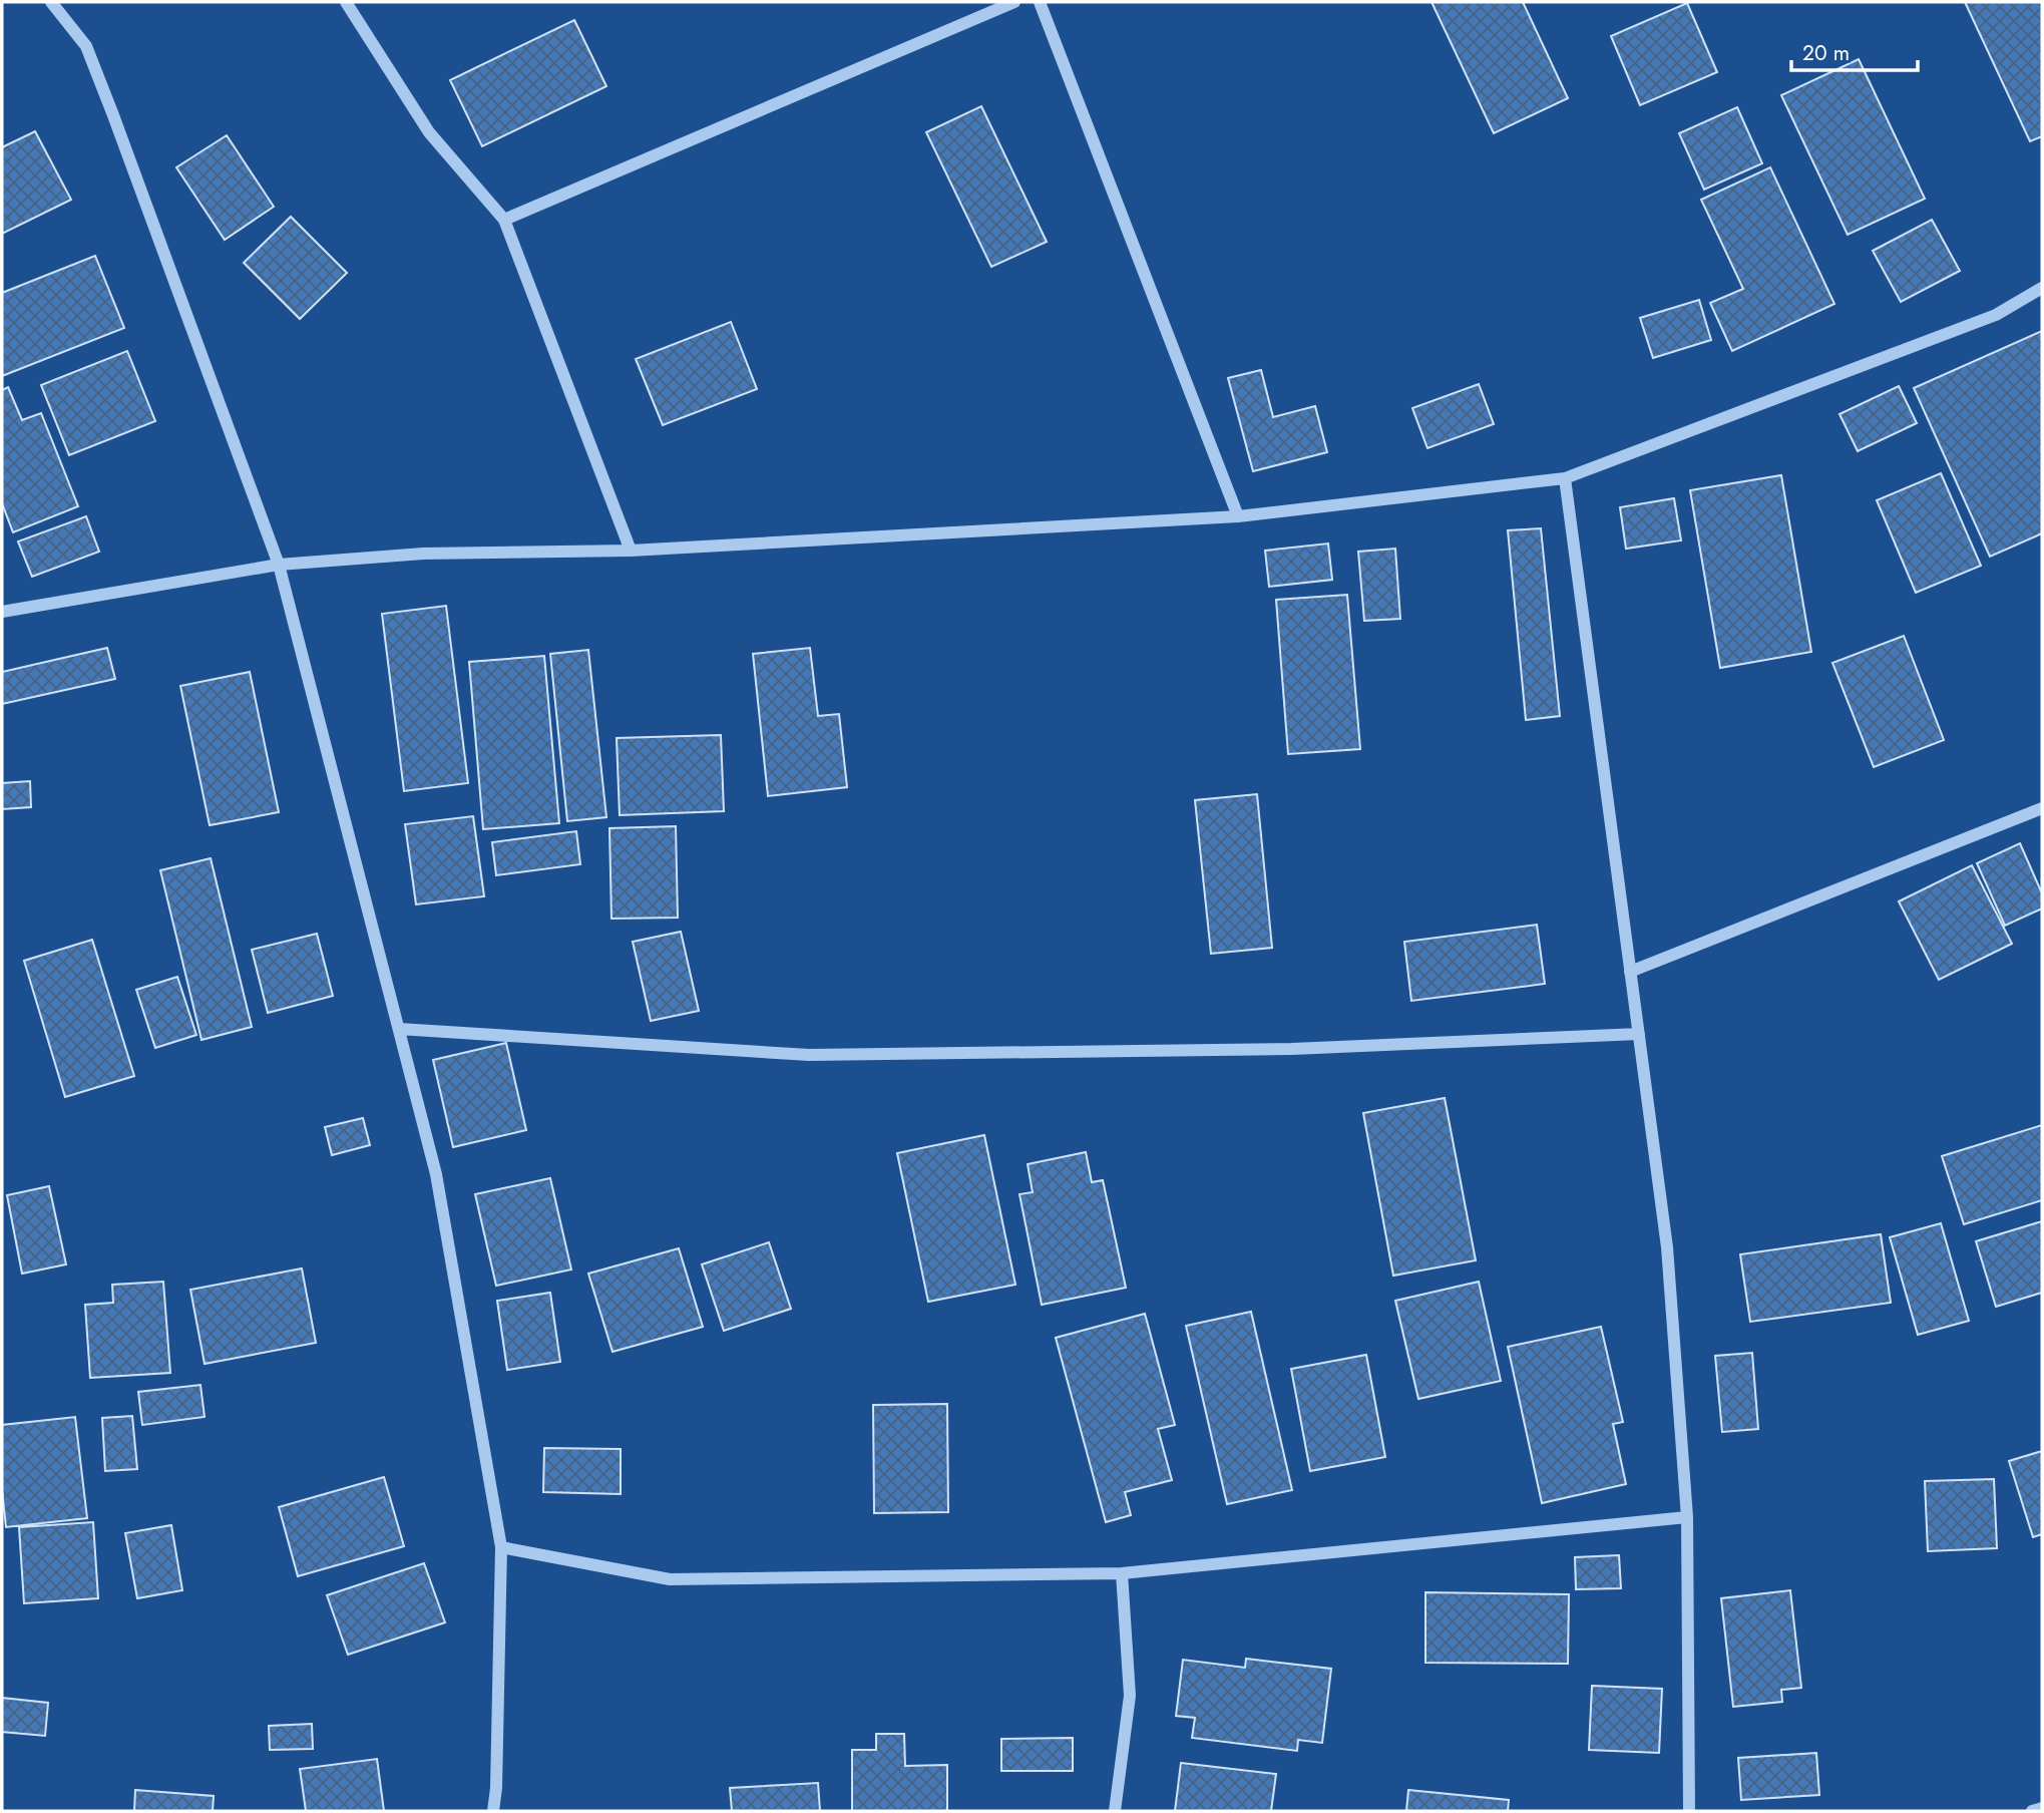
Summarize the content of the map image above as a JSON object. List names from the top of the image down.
{
  "scale_bar": "20 m"
}
